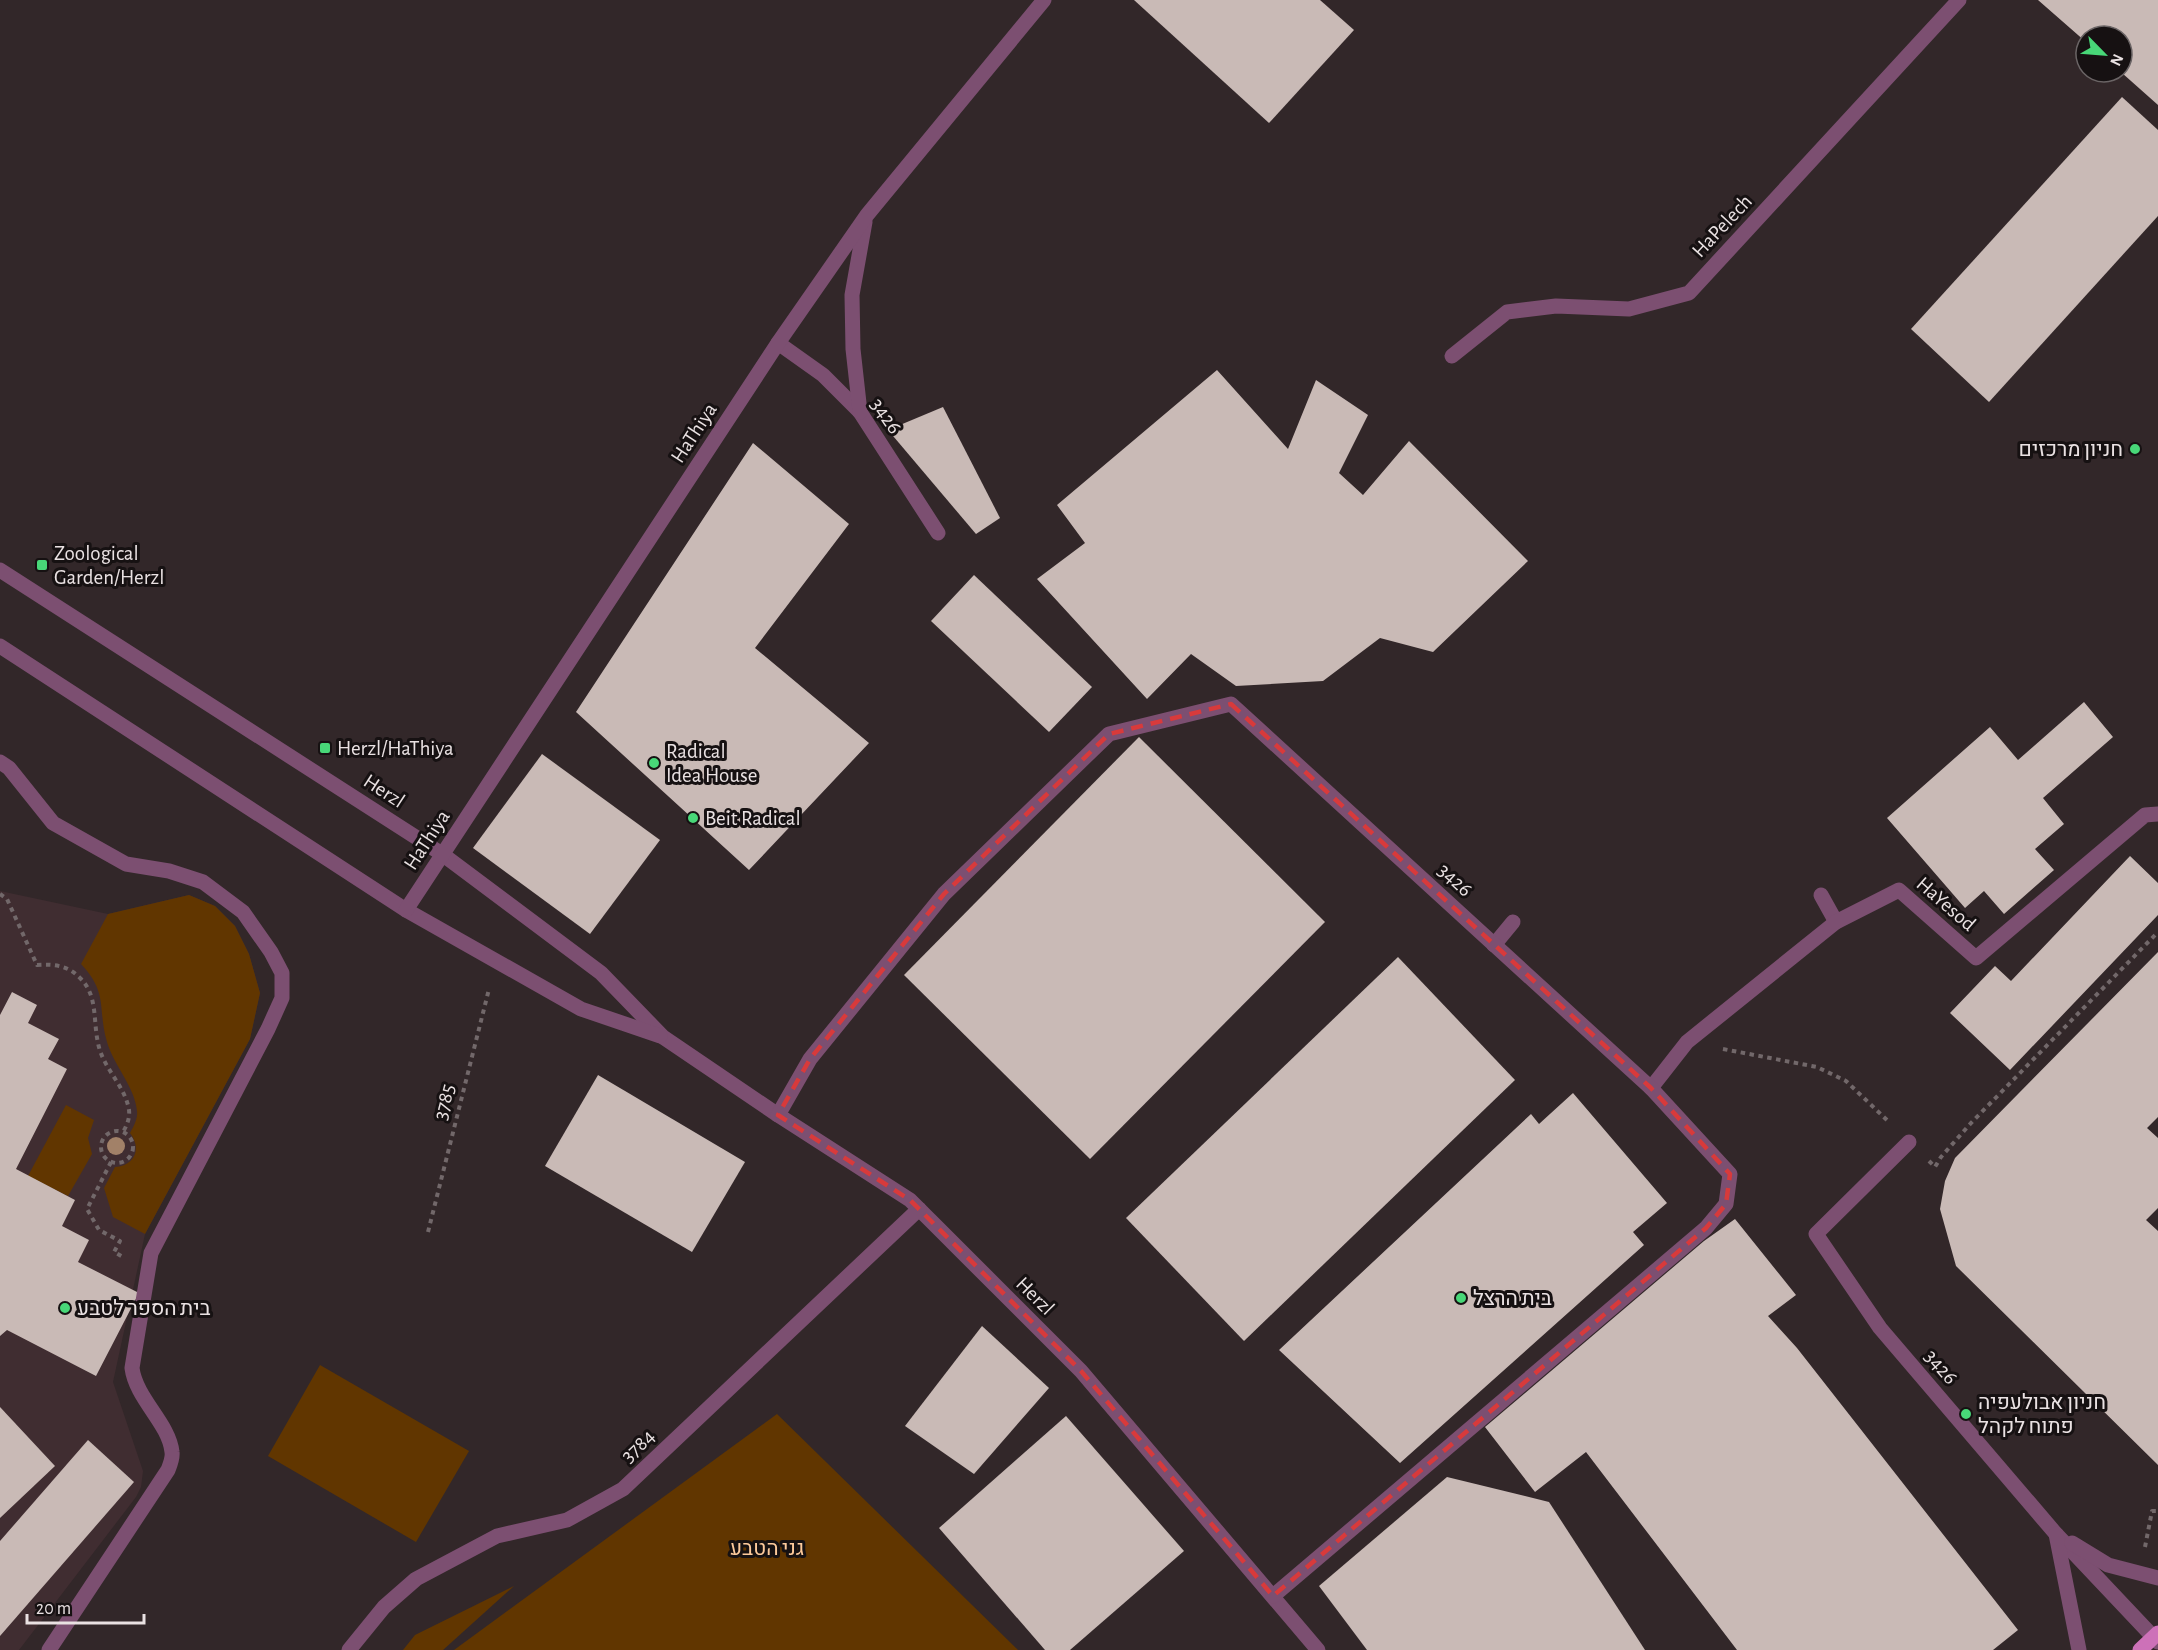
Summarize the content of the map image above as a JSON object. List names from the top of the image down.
{
  "streets": {
    "street": [
      "HaPelech",
      "3426",
      "HaThiya",
      "Herzl",
      "HaYesod",
      "3784"
    ],
    "path": ["3785"]
  },
  "crossings": [
    ["3426", "HaThiya"],
    ["3426", "Herzl"],
    ["3426", "HaYesod"],
    ["HaThiya", "Herzl"],
    ["Herzl", "3784"]
  ],
  "parks": ["גני הטבע"],
  "places": {
    "other": [
      "חניון מרכזים",
      "Radical Idea House",
      "Beit Radical",
      "בית הרצל",
      "בית הספר לטבע",
      "חניון אבולעפיה פתוח לקהל"
    ],
    "transit": ["Zoological Garden/Herzl", "Herzl/HaThiya"]
  },
  "scale_bar": "20 m",
  "north": "bottom right"
}
